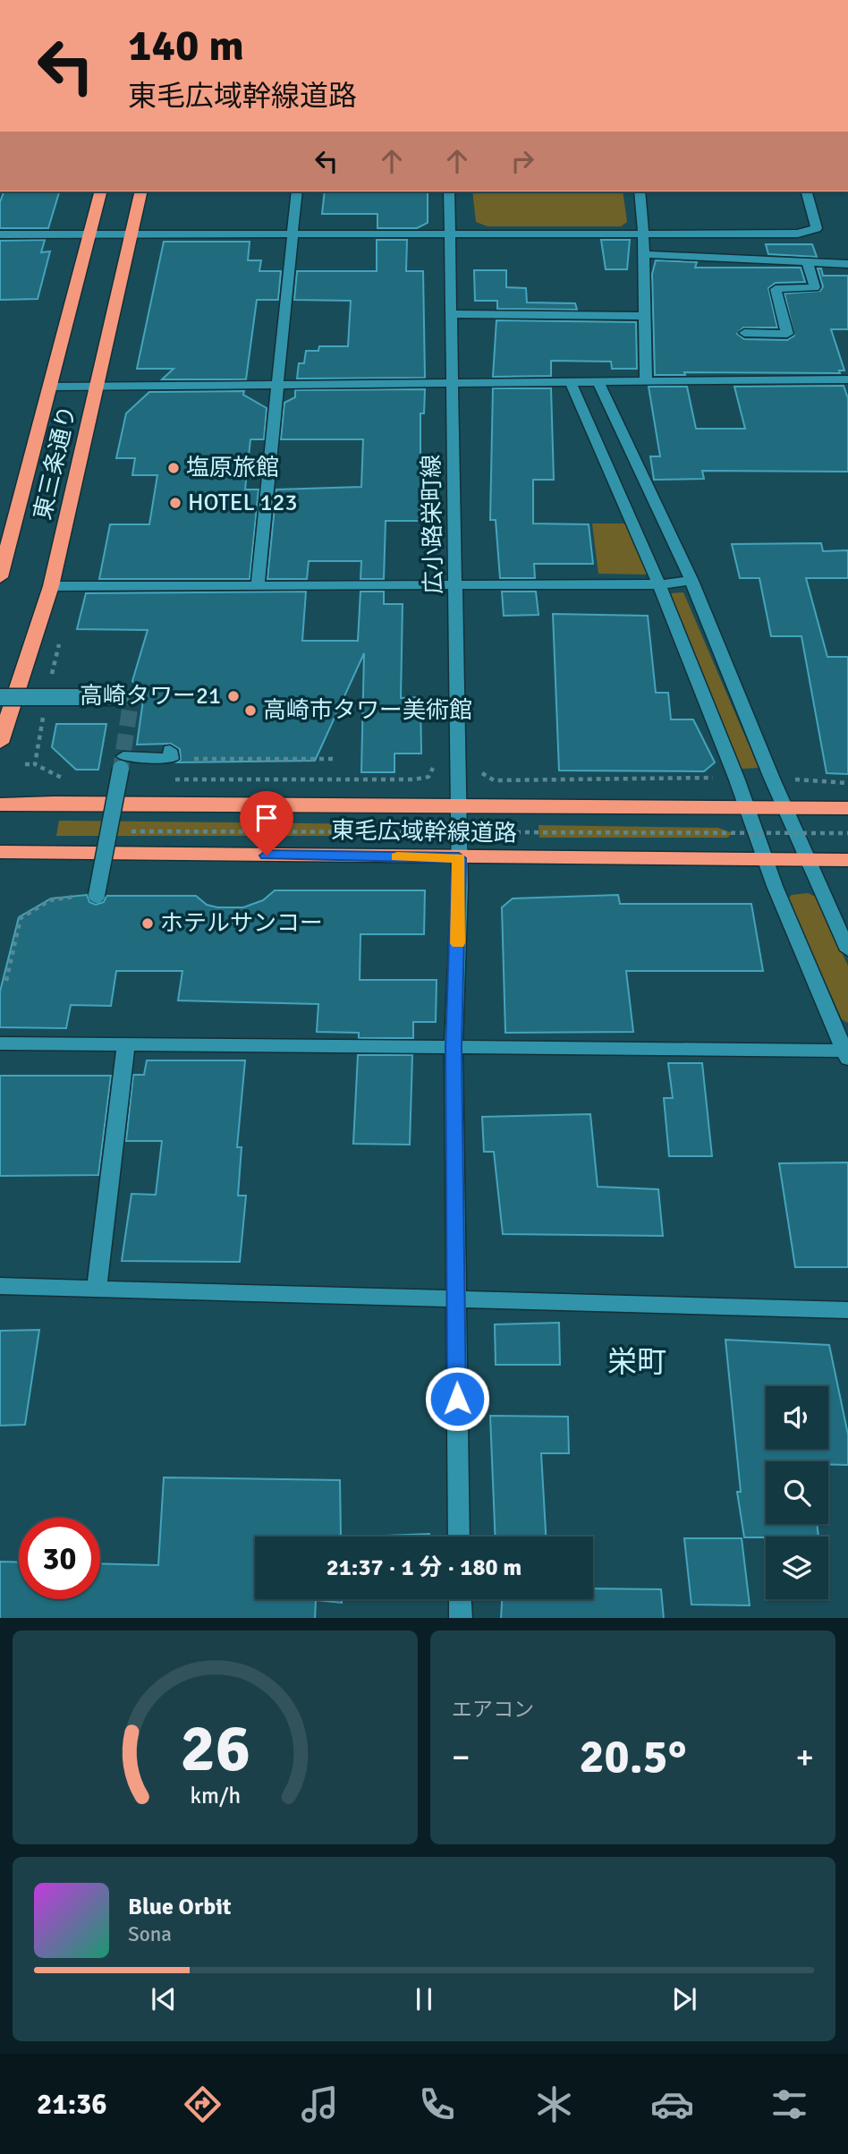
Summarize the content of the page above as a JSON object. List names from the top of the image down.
{
  "streets": {
    "highway": ["東三条通り", "東毛広域幹線道路"],
    "street": ["広小路栄町線"]
  },
  "crossings": [
    ["広小路栄町線", "東毛広域幹線道路"]
  ],
  "districts": ["栄町"],
  "places": [
    "塩原旅館",
    "HOTEL 123",
    "高崎タワー21",
    "高崎市タワー美術館",
    "ホテルサンコー"
  ],
  "page": {
    "turn": ["140 m", "東毛広域幹線道路"],
    "limit": "30",
    "trip": "21:37 · 1 分 · 180 m",
    "tile": "エアコン",
    "heat": ["−", "20.5°", "+"],
    "song": ["Blue Orbit", "Sona"],
    "tabs": "21:36",
    "gauge": ["26", "km/h"]
  }
}
